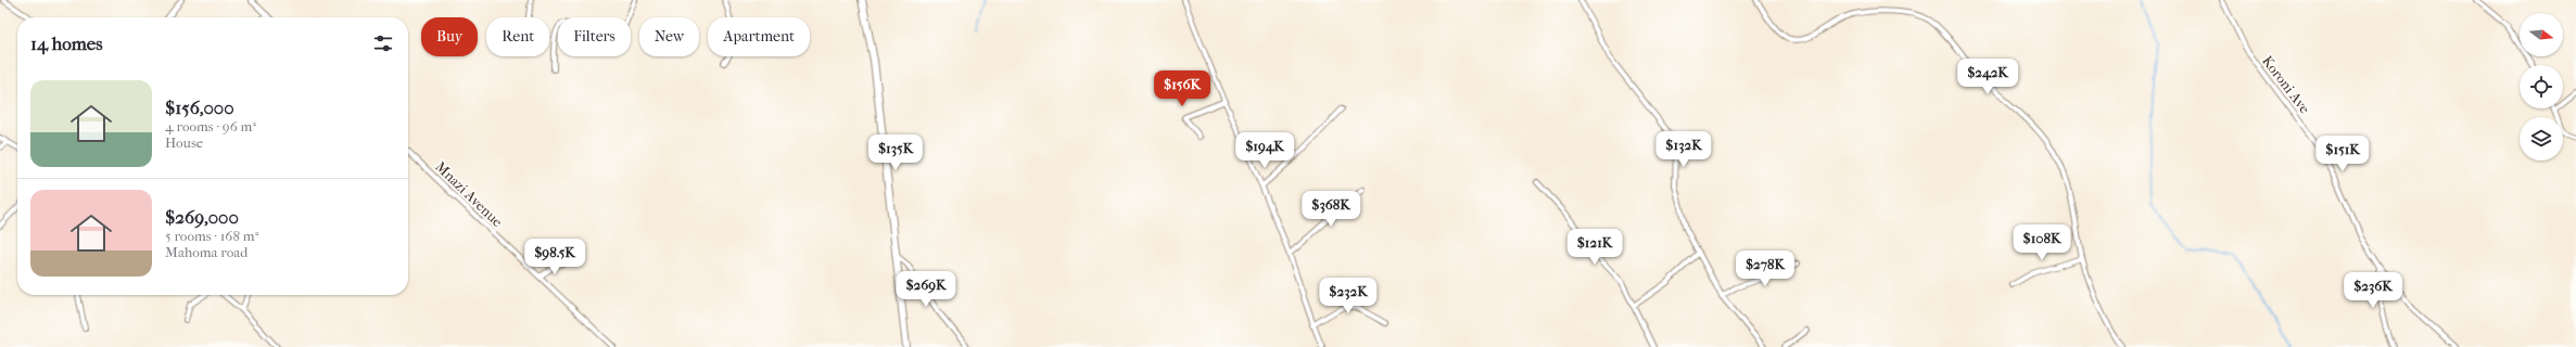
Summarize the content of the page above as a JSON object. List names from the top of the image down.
{
  "streets": {
    "street": ["Koroni Ave", "Mnazi Avenue"]
  },
  "north": "right",
  "page": {
    "chip": [
      "Buy",
      "Rent",
      "Filters",
      "New",
      "Apartment"
    ],
    "heading": "14 homes",
    "price": [
      "$242K",
      "$156K",
      "$132K",
      "$194K",
      "$135K",
      "$151K",
      "$368K",
      "$108K",
      "$121K",
      "$98.5K",
      "$278K",
      "$269K",
      "$236K",
      "$232K"
    ],
    "list": [
      {
        "name": "$156,000",
        "note": "4 rooms · 96 m² · House"
      },
      {
        "name": "$269,000",
        "note": "5 rooms · 168 m² · Mahoma road"
      }
    ]
  }
}
